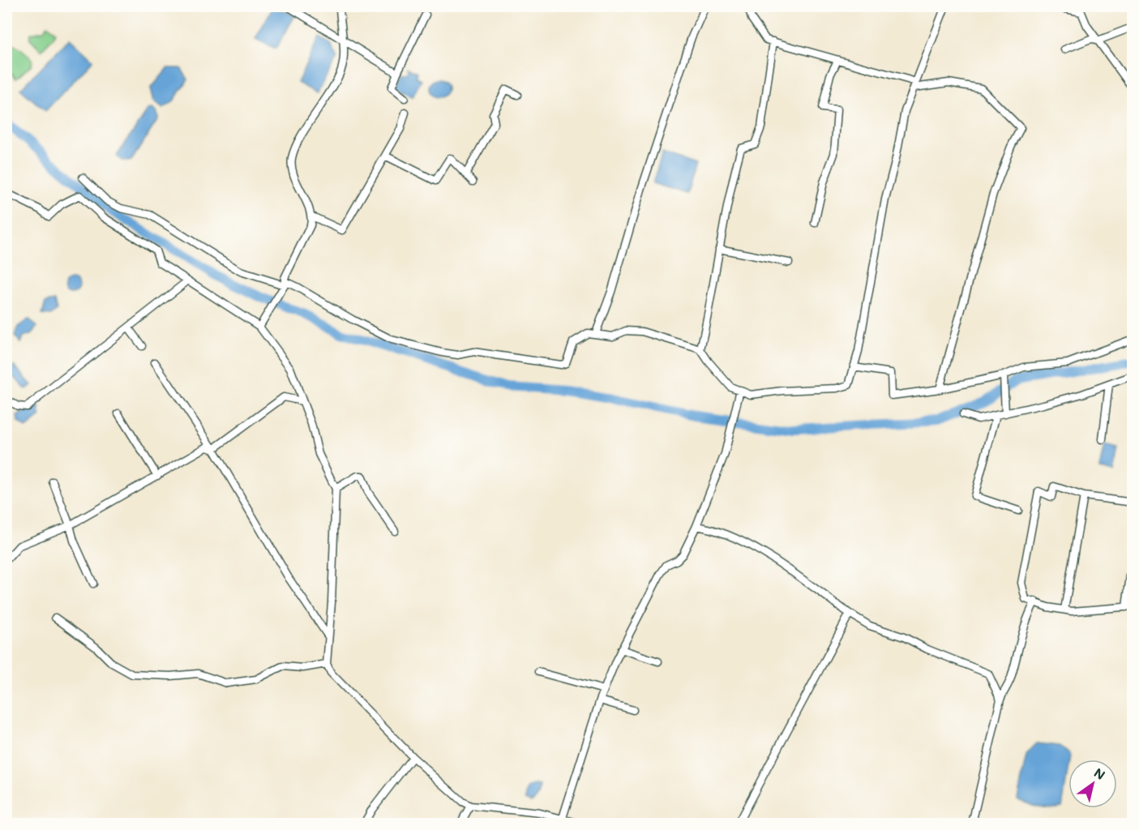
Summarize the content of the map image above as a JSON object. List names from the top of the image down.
{
  "north": "top right"
}
